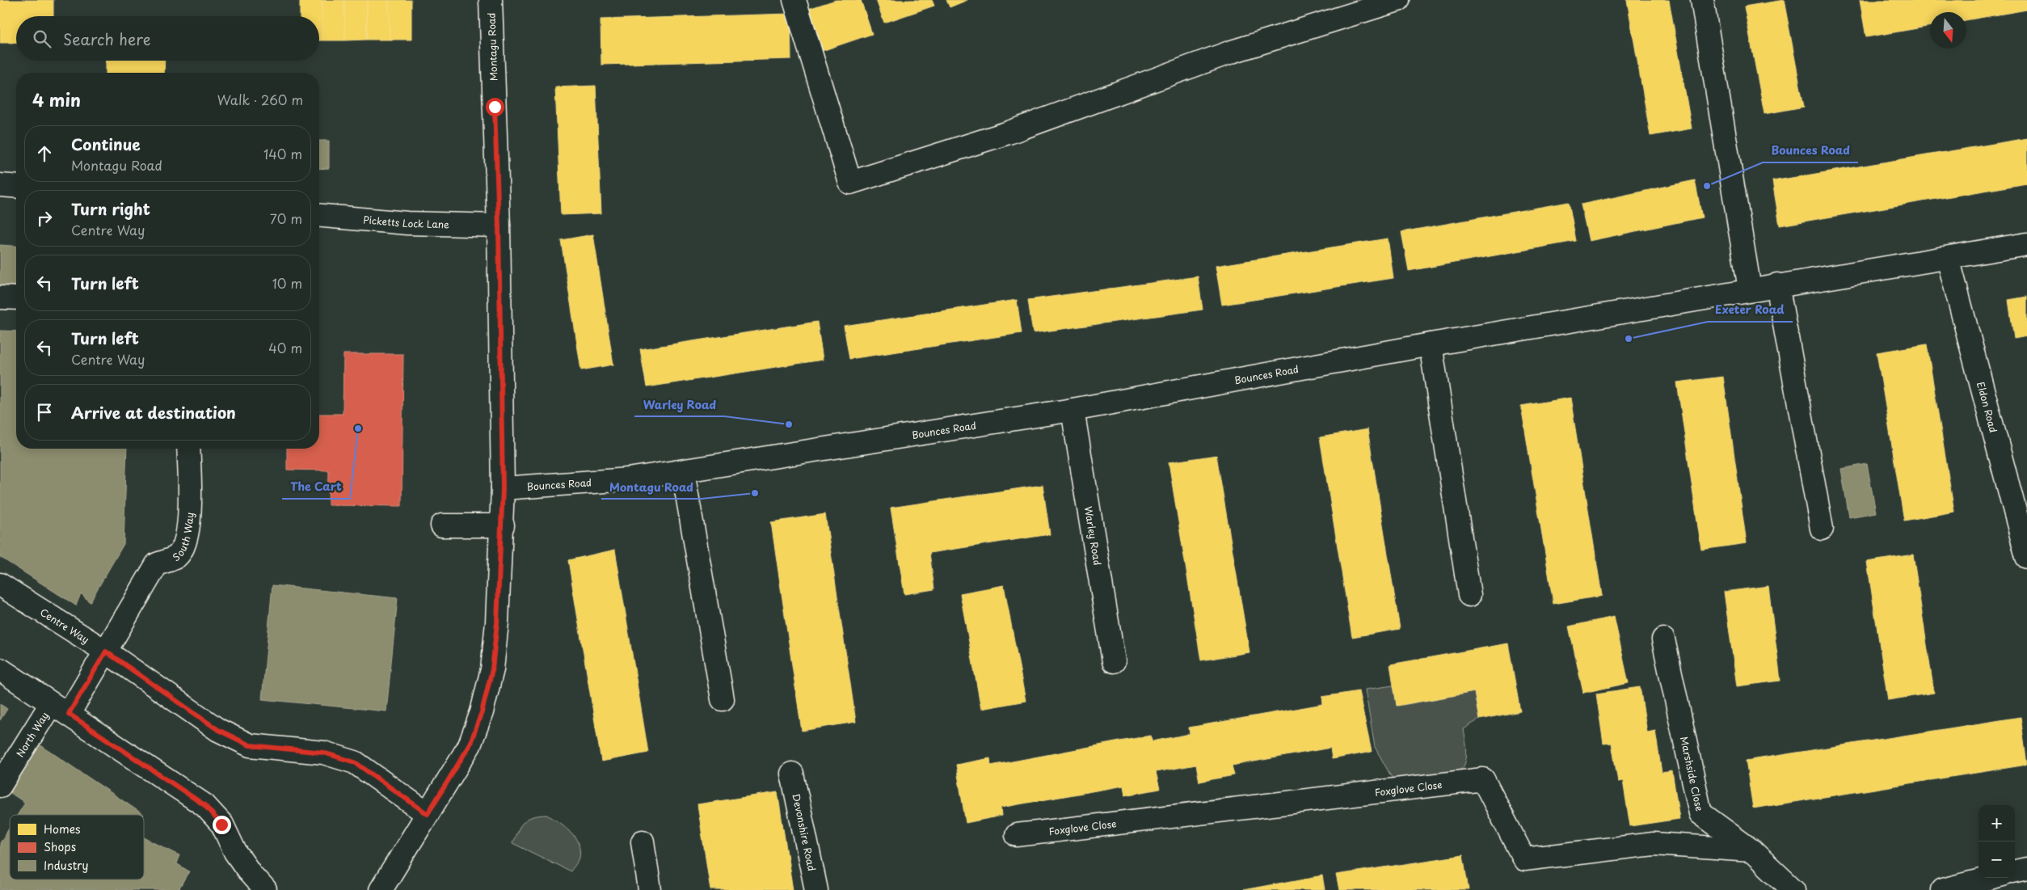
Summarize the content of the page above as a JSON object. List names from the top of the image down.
{
  "streets": {
    "street": [
      "Montagu Road",
      "Picketts Lock Lane",
      "Bounces Road",
      "Eldon Road",
      "South Way",
      "Warley Road",
      "Centre Way",
      "North Way",
      "Marshside Close",
      "Foxglove Close",
      "Devonshire Road"
    ]
  },
  "crossings": [
    ["Montagu Road", "Picketts Lock Lane"],
    ["Montagu Road", "Bounces Road"],
    ["Montagu Road", "Centre Way"],
    ["Bounces Road", "Eldon Road"],
    ["Bounces Road", "Warley Road"],
    ["South Way", "Centre Way"],
    ["South Way", "North Way"],
    ["Marshside Close", "Foxglove Close"]
  ],
  "places": [
    "Bounces Road",
    "Exeter Road",
    "Warley Road",
    "The Cart",
    "Montagu Road"
  ],
  "legend": ["Homes", "Shops", "Industry"],
  "north": "bottom",
  "page": {
    "search": "Search here",
    "heading": ["4 min", "Walk · 260 m"],
    "list": [
      ["Continue", "Montagu Road", "140 m"],
      ["Turn right", "Centre Way", "70 m"],
      ["Turn left", "10 m"],
      ["Turn left", "Centre Way", "40 m"],
      "Arrive at destination"
    ],
    "map_buttons": ["+", "−"]
  }
}
